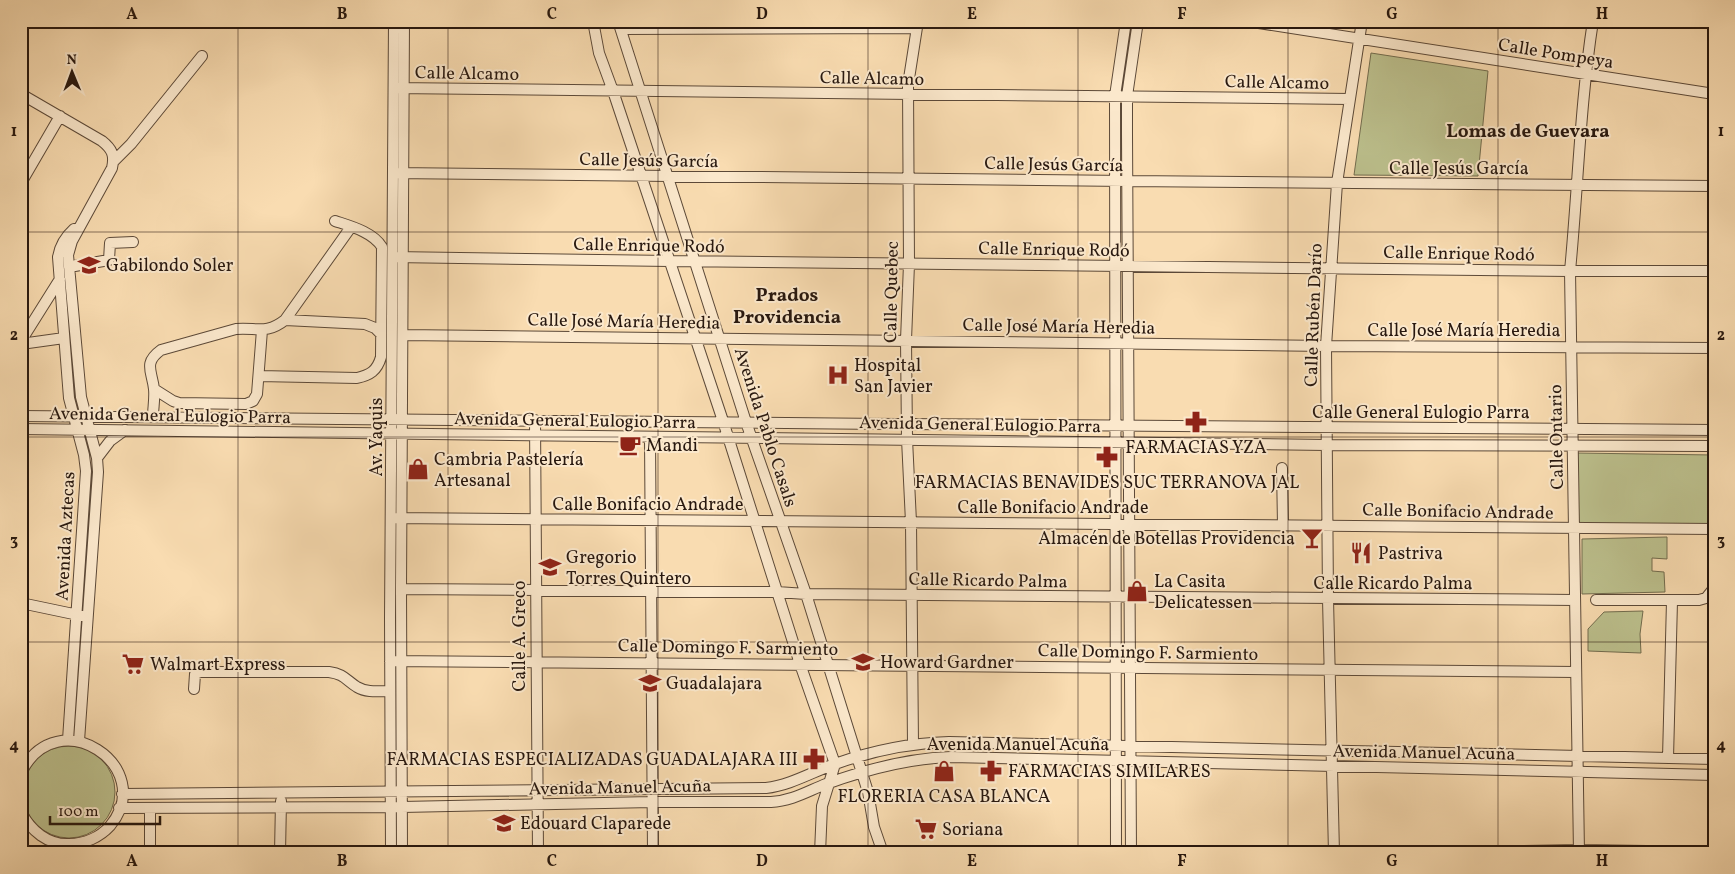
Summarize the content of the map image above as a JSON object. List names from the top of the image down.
{
  "streets": {
    "street": [
      "Calle Pompeya",
      "Calle Alcamo",
      "Calle Jesús García",
      "Calle Enrique Rodó",
      "Calle Quebec",
      "Calle Rubén Darío",
      "Calle José María Heredia",
      "Calle General Eulogio Parra",
      "Avenida General Eulogio Parra",
      "Avenida Pablo Casals",
      "Av. Yaquis",
      "Calle Ontario",
      "Calle Bonifacio Andrade",
      "Avenida Aztecas",
      "Calle Ricardo Palma",
      "Calle A. Greco",
      "Calle Domingo F. Sarmiento",
      "Avenida Manuel Acuña"
    ]
  },
  "crossings": [
    ["Calle Pompeya", "Calle Rubén Darío"],
    ["Calle Pompeya", "Calle Ontario"],
    ["Calle Alcamo", "Calle Quebec"],
    ["Calle Alcamo", "Calle Rubén Darío"],
    ["Calle Alcamo", "Avenida Pablo Casals"],
    ["Calle Alcamo", "Av. Yaquis"],
    ["Calle Jesús García", "Calle Quebec"],
    ["Calle Jesús García", "Calle Rubén Darío"],
    ["Calle Jesús García", "Avenida Pablo Casals"],
    ["Calle Jesús García", "Av. Yaquis"],
    ["Calle Jesús García", "Calle Ontario"],
    ["Calle Enrique Rodó", "Calle Quebec"],
    ["Calle Enrique Rodó", "Calle Rubén Darío"],
    ["Calle Enrique Rodó", "Avenida Pablo Casals"],
    ["Calle Enrique Rodó", "Av. Yaquis"],
    ["Calle Enrique Rodó", "Calle Ontario"],
    ["Calle Quebec", "Calle José María Heredia"],
    ["Calle Quebec", "Avenida General Eulogio Parra"],
    ["Calle Quebec", "Calle Bonifacio Andrade"],
    ["Calle Quebec", "Calle Ricardo Palma"],
    ["Calle Quebec", "Calle Domingo F. Sarmiento"],
    ["Calle Quebec", "Avenida Manuel Acuña"],
    ["Calle Rubén Darío", "Calle José María Heredia"],
    ["Calle Rubén Darío", "Calle General Eulogio Parra"],
    ["Calle Rubén Darío", "Calle Bonifacio Andrade"],
    ["Calle Rubén Darío", "Calle Ricardo Palma"],
    ["Calle Rubén Darío", "Calle Domingo F. Sarmiento"],
    ["Calle Rubén Darío", "Avenida Manuel Acuña"],
    ["Calle José María Heredia", "Avenida Pablo Casals"],
    ["Calle José María Heredia", "Av. Yaquis"],
    ["Calle José María Heredia", "Calle Ontario"],
    ["Calle General Eulogio Parra", "Avenida General Eulogio Parra"],
    ["Calle General Eulogio Parra", "Calle Ontario"],
    ["Avenida General Eulogio Parra", "Avenida Pablo Casals"],
    ["Avenida General Eulogio Parra", "Av. Yaquis"],
    ["Avenida General Eulogio Parra", "Avenida Aztecas"],
    ["Avenida General Eulogio Parra", "Calle A. Greco"],
    ["Avenida Pablo Casals", "Calle Bonifacio Andrade"],
    ["Avenida Pablo Casals", "Calle Ricardo Palma"],
    ["Avenida Pablo Casals", "Calle Domingo F. Sarmiento"],
    ["Avenida Pablo Casals", "Avenida Manuel Acuña"],
    ["Av. Yaquis", "Calle Bonifacio Andrade"],
    ["Av. Yaquis", "Calle Ricardo Palma"],
    ["Av. Yaquis", "Calle Domingo F. Sarmiento"],
    ["Av. Yaquis", "Avenida Manuel Acuña"],
    ["Calle Ontario", "Calle Bonifacio Andrade"],
    ["Calle Ontario", "Calle Ricardo Palma"],
    ["Calle Ontario", "Calle Domingo F. Sarmiento"],
    ["Calle Ontario", "Avenida Manuel Acuña"],
    ["Calle Bonifacio Andrade", "Calle A. Greco"],
    ["Calle Ricardo Palma", "Calle A. Greco"],
    ["Calle A. Greco", "Calle Domingo F. Sarmiento"],
    ["Calle A. Greco", "Avenida Manuel Acuña"]
  ],
  "districts": ["Lomas de Guevara", "Prados Providencia"],
  "places": {
    "school or university": [
      "Gabilondo Soler",
      "Gregorio Torres Quintero",
      "Howard Gardner",
      "Guadalajara",
      "Edouard Claparede"
    ],
    "hospital": ["Hospital San Javier"],
    "pharmacy": [
      "FARMACIAS YZA",
      "FARMACIAS BENAVIDES SUC TERRANOVA JAL",
      "FARMACIAS ESPECIALIZADAS GUADALAJARA III",
      "FARMACIAS SIMILARES"
    ],
    "cafe": ["Mandi"],
    "shop": ["Cambria Pastelería Artesanal", "La Casita Delicatessen", "FLORERIA CASA BLANCA"],
    "bar": ["Almacén de Botellas Providencia"],
    "restaurant": ["Pastriva"],
    "supermarket": ["Walmart Express", "Soriana"]
  },
  "scale_bar": "100 m",
  "north": "top",
  "grid": {
    "columns": [
      "A",
      "B",
      "C",
      "D",
      "E",
      "F",
      "G",
      "H"
    ],
    "rows": [
      "1",
      "2",
      "3",
      "4"
    ]
  }
}
